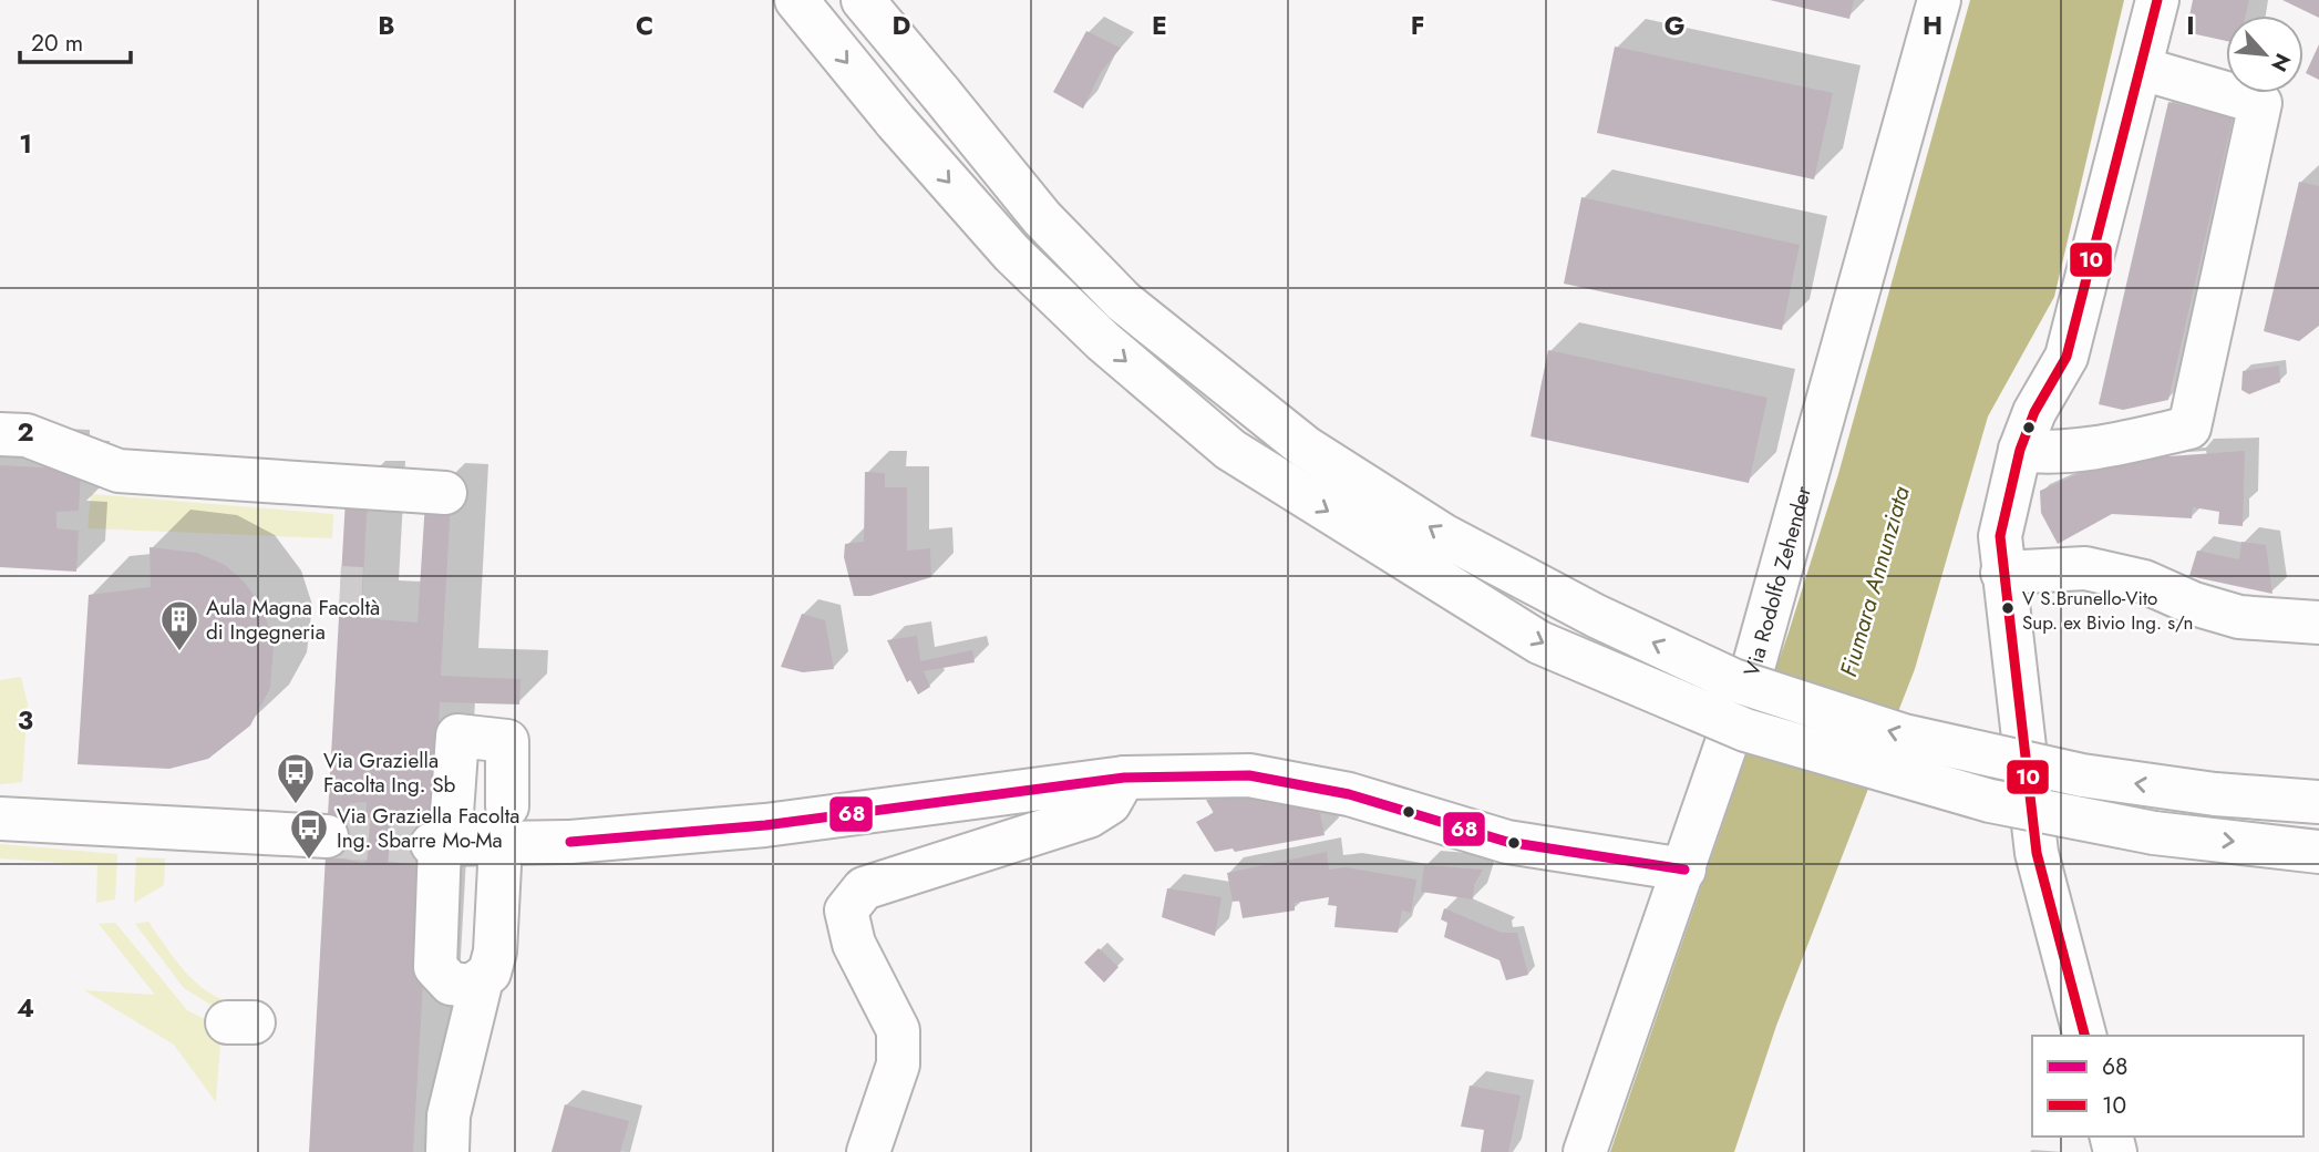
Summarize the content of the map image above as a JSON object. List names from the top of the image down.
{
  "streets": {
    "main road": ["Via Rodolfo Zehender"]
  },
  "water": ["Fiumara Annunziata"],
  "places": {
    "other": ["V S.Brunello-Vito Sup. ex Bivio Ing. s/n"],
    "building": ["Aula Magna Facoltà di Ingegneria"],
    "bus stop": ["Via Graziella Facolta Ing. Sb", "Via Graziella Facolta Ing. Sbarre Mo-Ma"]
  },
  "lines": ["transit line 10", "transit line 68"],
  "legend": ["68", "10"],
  "scale_bar": "20 m",
  "north": "bottom right",
  "grid": {
    "columns": [
      "B",
      "C",
      "D",
      "E",
      "F",
      "G",
      "H",
      "I"
    ],
    "rows": [
      "1",
      "2",
      "3",
      "4"
    ]
  }
}
